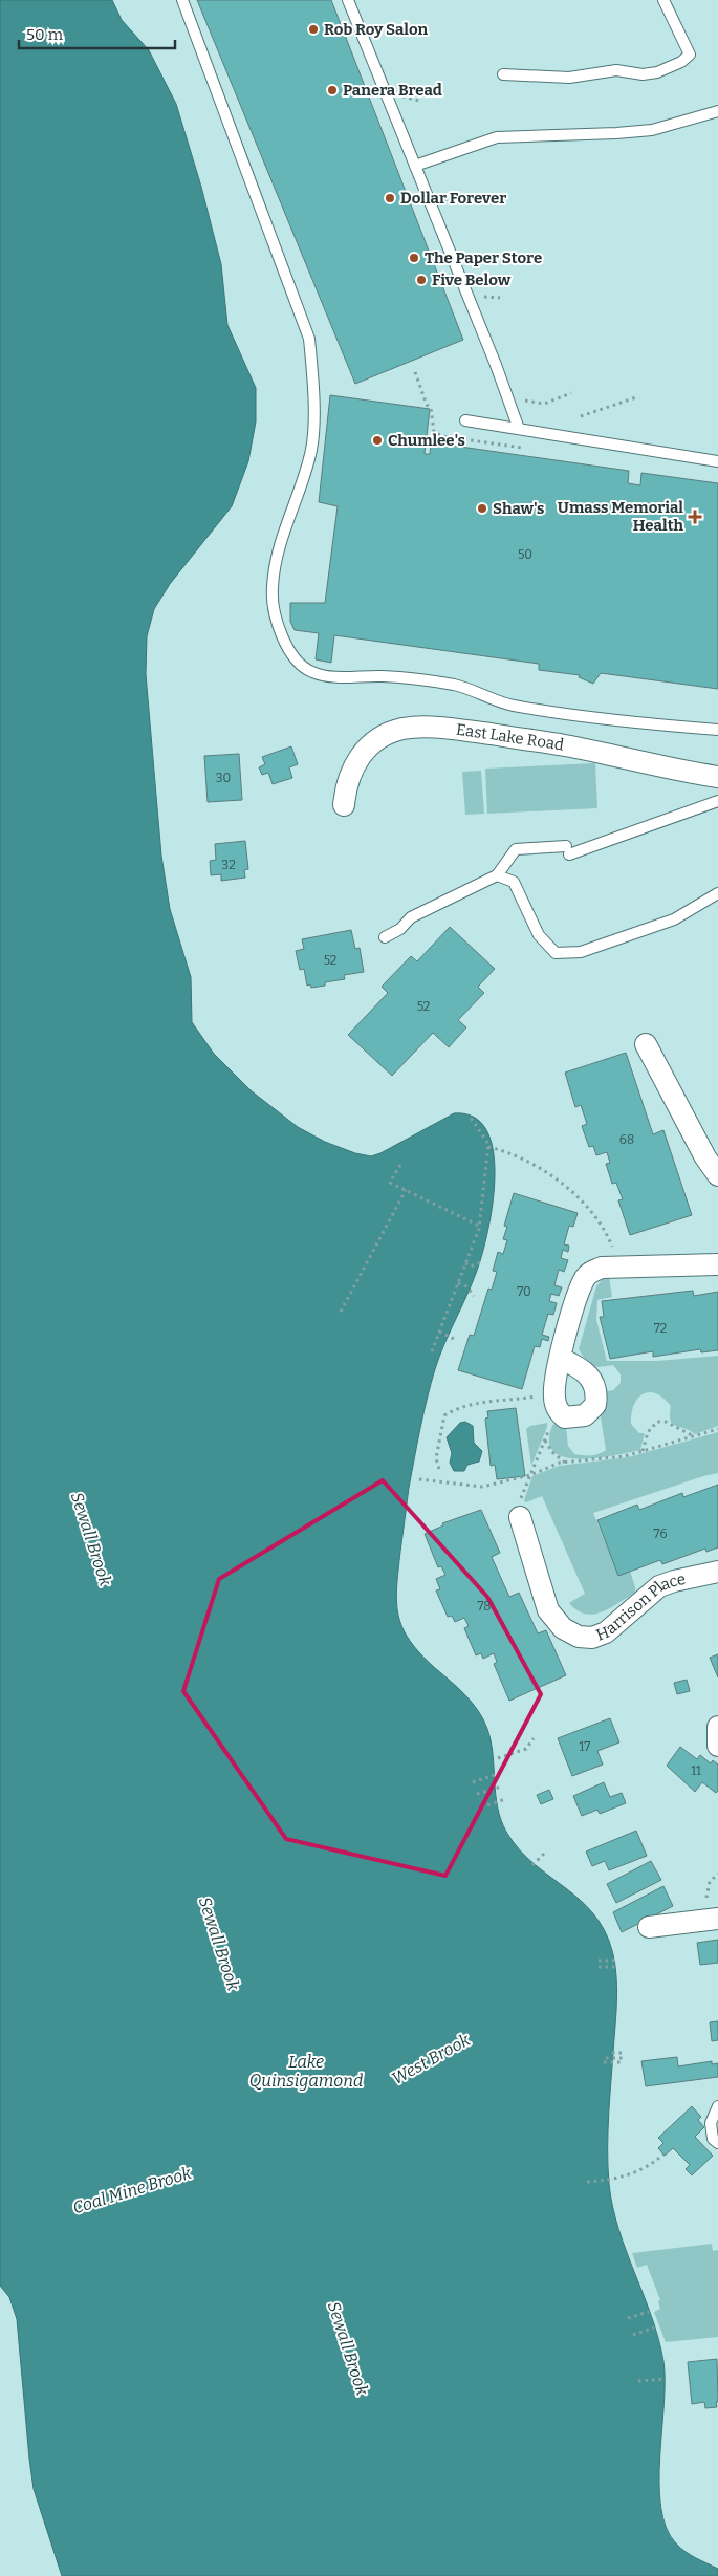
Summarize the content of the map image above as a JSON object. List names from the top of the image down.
{
  "streets": {
    "street": ["East Lake Road", "Harrison Place"]
  },
  "water": [
    "Sewall Brook",
    "West Brook",
    "Lake Quinsigamond",
    "Coal Mine Brook"
  ],
  "places": {
    "other": [
      "Rob Roy Salon",
      "Panera Bread",
      "Dollar Forever",
      "The Paper Store",
      "Five Below",
      "Chumlee's",
      "Shaw's"
    ],
    "health": ["Umass Memorial Health"]
  },
  "house_numbers": [
    "50",
    "30",
    "32",
    "52",
    "52",
    "68",
    "70",
    "72",
    "76",
    "78",
    "17",
    "11"
  ],
  "scale_bar": "50 m"
}
